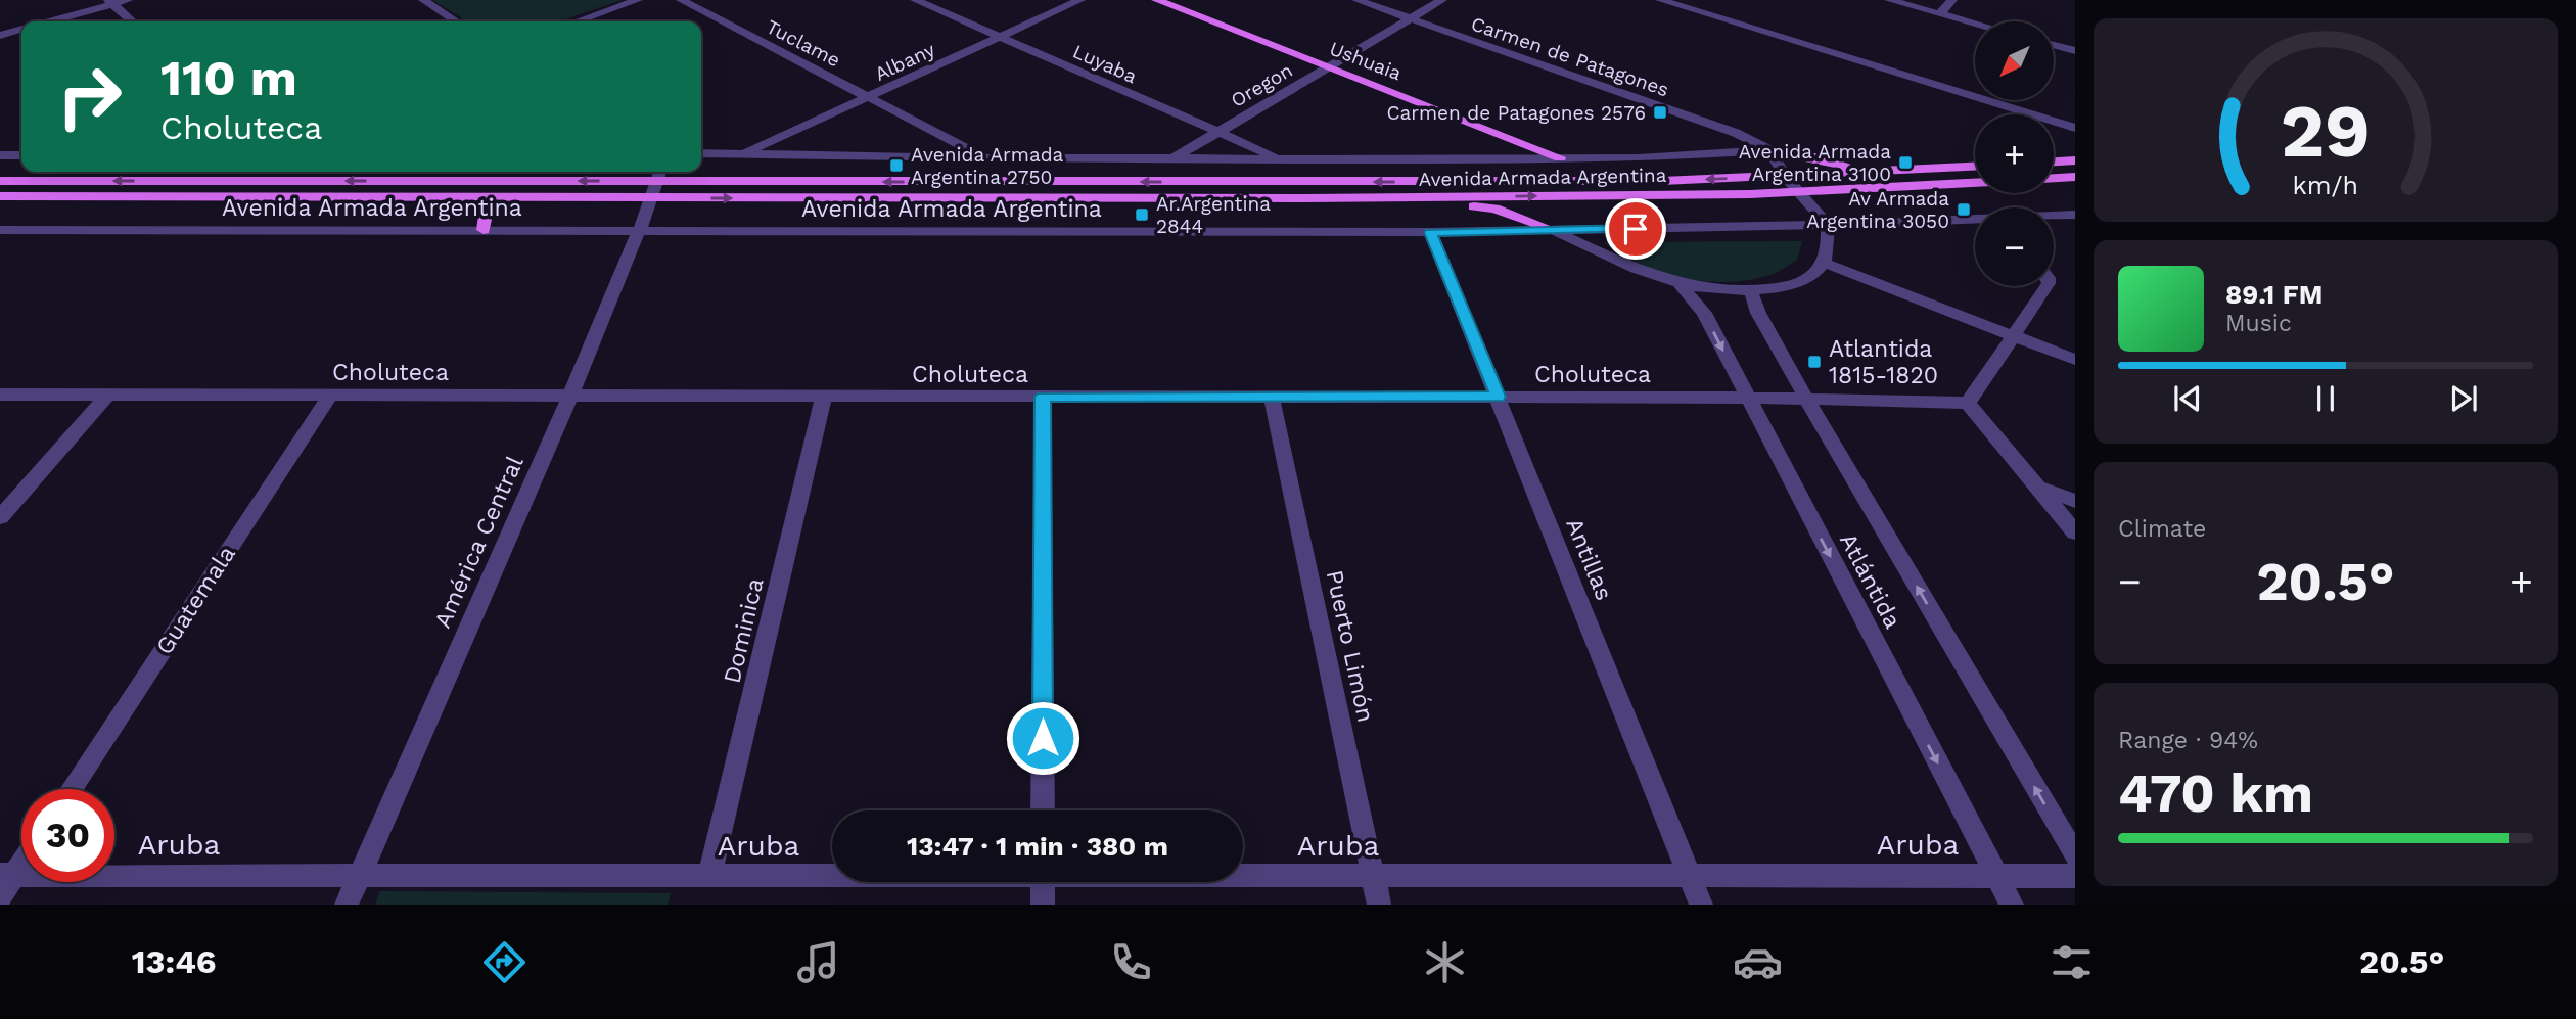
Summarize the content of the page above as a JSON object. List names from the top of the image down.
{
  "streets": {
    "main road": ["Ushuaia", "Avenida Armada Argentina"],
    "street": [
      "Tuclame",
      "Carmen de Patagones",
      "Albany",
      "Luyaba",
      "Oregon",
      "Choluteca",
      "América Central",
      "Antillas",
      "Atlántida",
      "Guatemala",
      "Dominica",
      "Puerto Limón",
      "Aruba"
    ]
  },
  "crossings": [
    ["Tuclame", "Albany"],
    ["Tuclame", "Avenida Armada Argentina"],
    ["Carmen de Patagones", "Oregon"],
    ["Carmen de Patagones", "Avenida Armada Argentina"],
    ["Ushuaia", "Oregon"],
    ["Ushuaia", "Avenida Armada Argentina"],
    ["Albany", "Luyaba"],
    ["Albany", "Avenida Armada Argentina"],
    ["Luyaba", "Oregon"],
    ["Luyaba", "Avenida Armada Argentina"],
    ["Oregon", "Avenida Armada Argentina"],
    ["Avenida Armada Argentina", "América Central"],
    ["Avenida Armada Argentina", "Antillas"],
    ["Choluteca", "América Central"],
    ["Choluteca", "Antillas"],
    ["Choluteca", "Atlántida"],
    ["Choluteca", "Guatemala"],
    ["Choluteca", "Dominica"],
    ["Choluteca", "Puerto Limón"],
    ["América Central", "Aruba"],
    ["Antillas", "Aruba"],
    ["Atlántida", "Aruba"],
    ["Dominica", "Aruba"],
    ["Puerto Limón", "Aruba"]
  ],
  "places": {
    "transit": [
      "Carmen de Patagones 2576",
      "Avenida Armada Argentina 3100",
      "Avenida Armada Argentina 2750",
      "Av Armada Argentina 3050",
      "Ar.Argentina 2844",
      "Atlantida 1815-1820"
    ]
  },
  "north": "bottom left",
  "page": {
    "map_buttons": ["+", "−"],
    "turn": ["110 m", "Choluteca"],
    "song": ["89.1 FM", "Music"],
    "tile": [
      "Climate",
      ["Range · 94%", "470 km"]
    ],
    "heat": ["−", "20.5°", "+"],
    "limit": "30",
    "trip": "13:47 · 1 min · 380 m",
    "tabs": ["13:46", "20.5°"],
    "gauge": ["29", "km/h"]
  }
}
